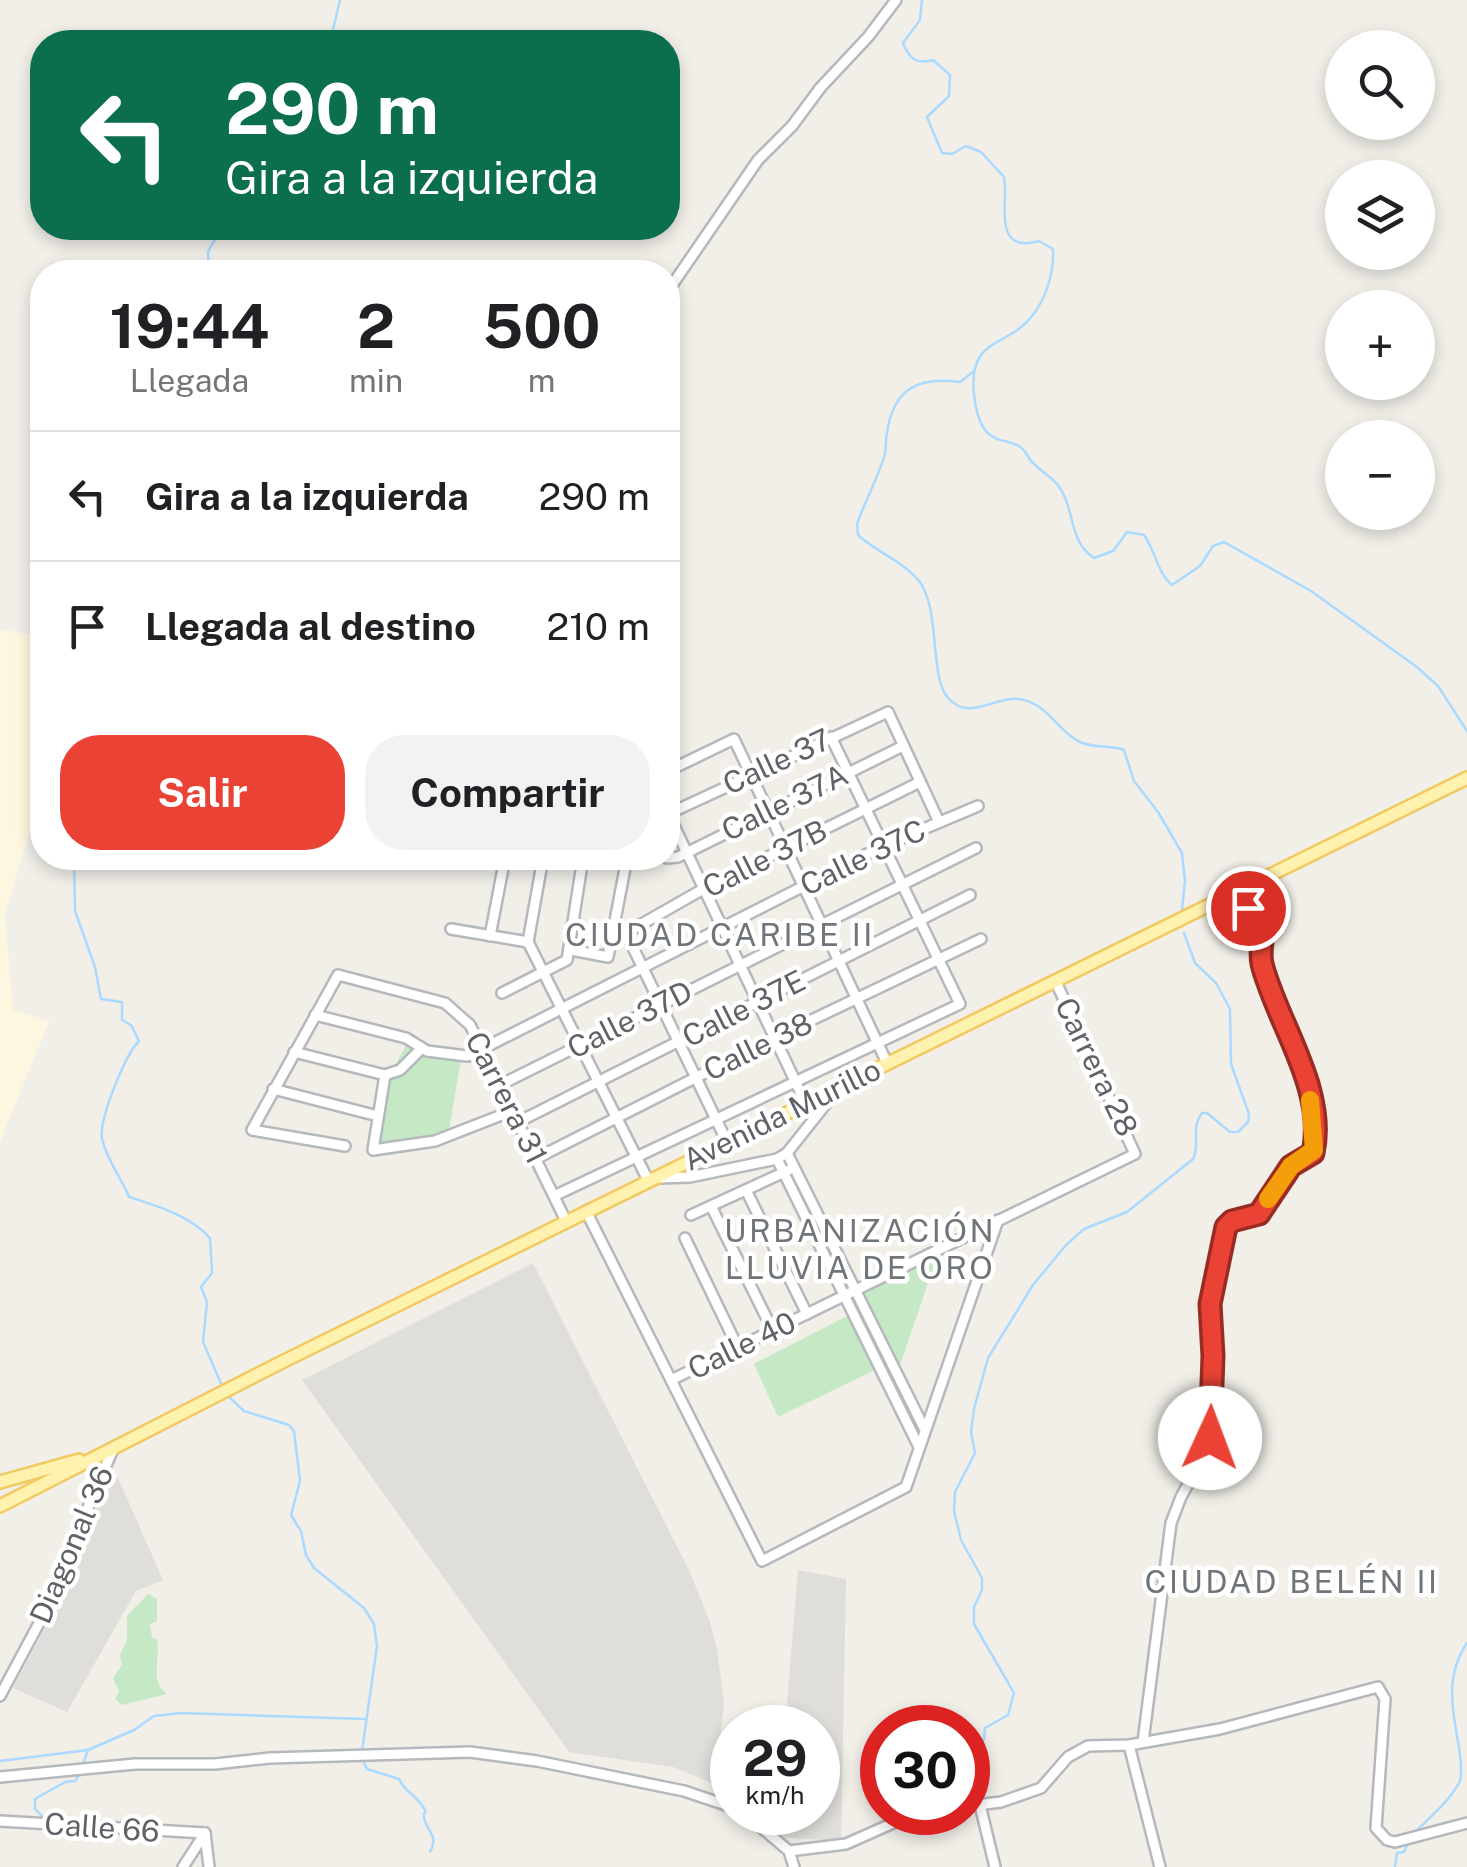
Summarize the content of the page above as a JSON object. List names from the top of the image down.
{
  "streets": {
    "main road": ["Avenida Murillo"],
    "street": [
      "Calle 37",
      "Calle 37A",
      "Calle 37C",
      "Calle 37B",
      "Calle 37E",
      "Calle 37D",
      "Calle 38",
      "Carrera 28",
      "Carrera 31",
      "Calle 40",
      "Diagonal 36",
      "Calle 66"
    ]
  },
  "crossings": [
    ["Calle 37", "Calle 37A"],
    ["Calle 37C", "Carrera 31"],
    ["Calle 37E", "Carrera 31"],
    ["Calle 37D", "Carrera 31"],
    ["Calle 38", "Carrera 31"],
    ["Carrera 28", "Avenida Murillo"],
    ["Carrera 28", "Calle 40"],
    ["Carrera 31", "Avenida Murillo"],
    ["Avenida Murillo", "Diagonal 36"]
  ],
  "districts": ["CIUDAD CARIBE II", "URBANIZACIÓN LLUVIA DE ORO", "CIUDAD BELÉN II"],
  "page": {
    "map_buttons": ["+", "−"],
    "turn": ["290 m", "Gira a la izquierda"],
    "eta": [
      "19:44",
      "Llegada",
      "2",
      "min",
      "500",
      "m"
    ],
    "list": [
      {
        "name": "Gira a la izquierda",
        "value": "290 m"
      },
      {
        "name": "Llegada al destino",
        "value": "210 m"
      }
    ],
    "buttons": ["Salir", "Compartir"],
    "speed": "29 km/h",
    "limit": "30"
  }
}
